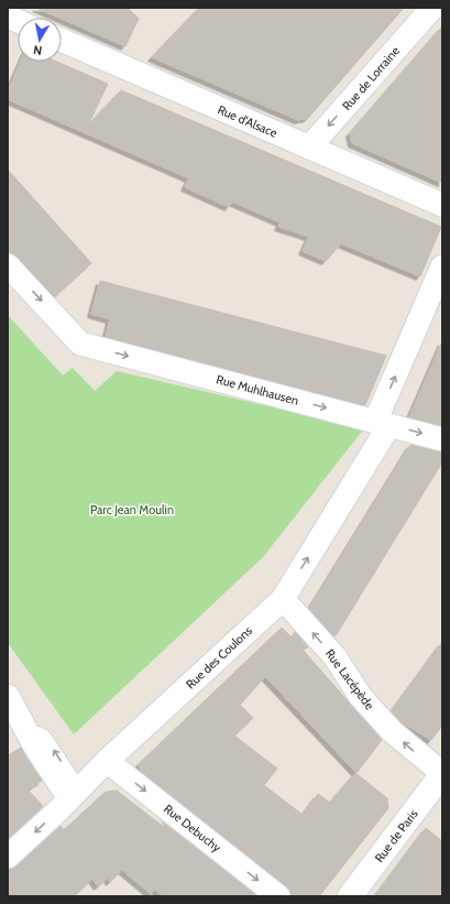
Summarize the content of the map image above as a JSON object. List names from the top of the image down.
{
  "streets": {
    "main road": ["Rue de Paris"],
    "street": [
      "Rue de Lorraine",
      "Rue d'Alsace",
      "Rue Muhlhausen",
      "Rue des Coulons",
      "Rue Lacépède",
      "Rue Debuchy"
    ]
  },
  "crossings": [
    ["Rue de Lorraine", "Rue d'Alsace"],
    ["Rue Muhlhausen", "Rue des Coulons"],
    ["Rue des Coulons", "Rue Lacépède"],
    ["Rue des Coulons", "Rue Debuchy"],
    ["Rue Lacépède", "Rue de Paris"]
  ],
  "one_way": [
    "Rue de Lorraine",
    "Rue Muhlhausen",
    "Rue Lacépède",
    "Rue Debuchy"
  ],
  "parks": ["Parc Jean Moulin"],
  "north": "bottom"
}
